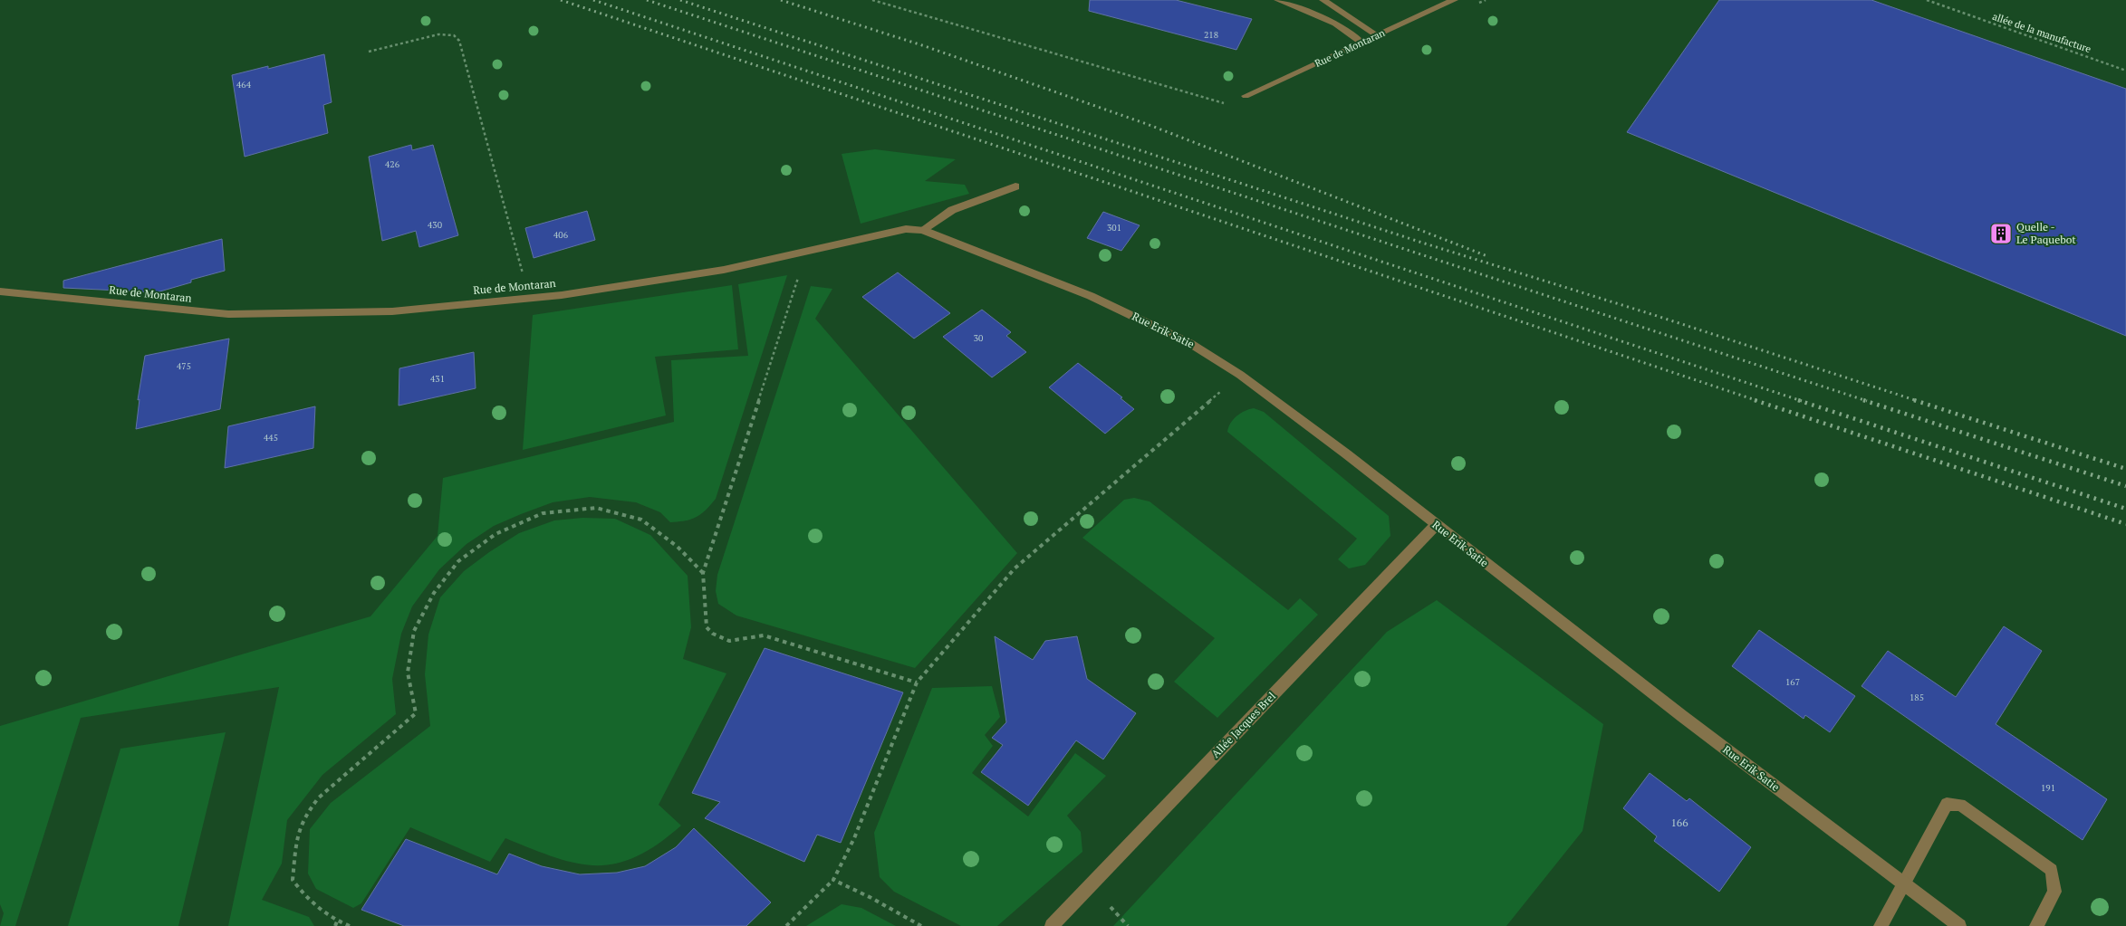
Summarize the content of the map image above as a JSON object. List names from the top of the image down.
{
  "streets": {
    "street": ["Rue de Montaran", "Rue Erik Satie", "Allée Jacques Brel"],
    "path": ["allée de la manufacture"]
  },
  "crossings": [
    ["Rue de Montaran", "Rue Erik Satie"],
    ["Rue Erik Satie", "Allée Jacques Brel"]
  ],
  "places": {
    "building": ["Quelle - Le Paquebot"]
  },
  "house_numbers": [
    "218",
    "464",
    "426",
    "430",
    "301",
    "406",
    "30",
    "475",
    "431",
    "445",
    "167",
    "185",
    "191",
    "166"
  ]
}
